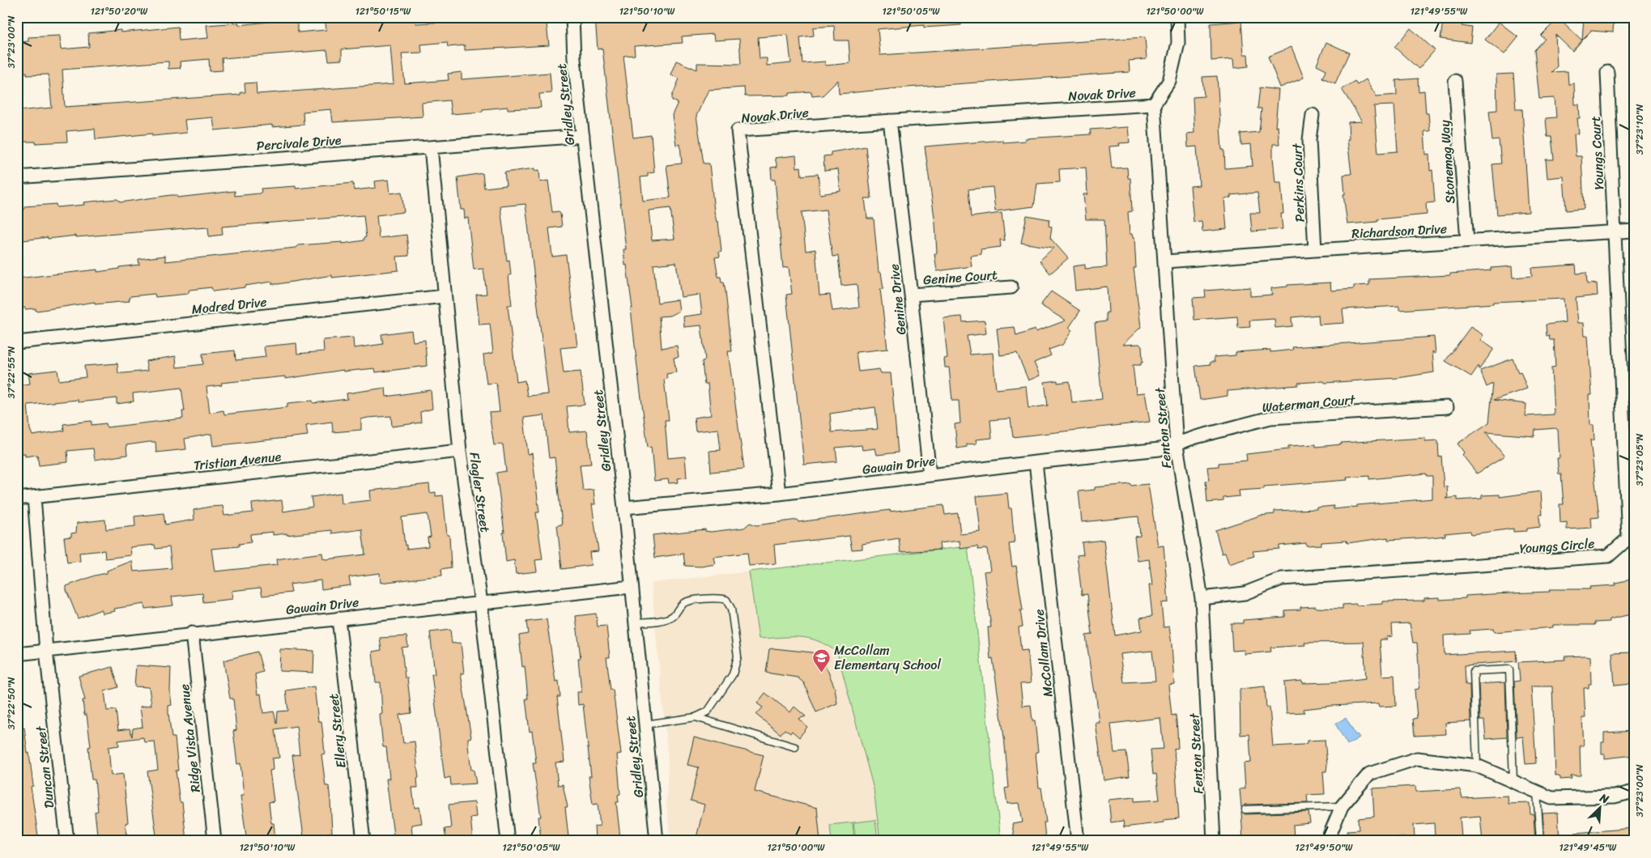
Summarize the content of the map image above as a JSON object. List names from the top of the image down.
{
  "streets": {
    "street": [
      "Novak Drive",
      "Gridley Street",
      "Percivale Drive",
      "Youngs Court",
      "Stonemag Way",
      "Perkins Court",
      "Richardson Drive",
      "Genine Court",
      "Genine Drive",
      "Modred Drive",
      "Waterman Court",
      "Fenton Street",
      "Tristian Avenue",
      "Gawain Drive",
      "Flagler Street",
      "Youngs Circle",
      "McCollam Drive",
      "Ellery Street",
      "Ridge Vista Avenue",
      "Duncan Street"
    ]
  },
  "crossings": [
    ["Novak Drive", "Genine Drive"],
    ["Novak Drive", "Fenton Street"],
    ["Novak Drive", "Gawain Drive"],
    ["Gridley Street", "Percivale Drive"],
    ["Gridley Street", "Gawain Drive"],
    ["Percivale Drive", "Flagler Street"],
    ["Youngs Court", "Richardson Drive"],
    ["Youngs Court", "Youngs Circle"],
    ["Stonemag Way", "Richardson Drive"],
    ["Perkins Court", "Richardson Drive"],
    ["Richardson Drive", "Fenton Street"],
    ["Richardson Drive", "Youngs Circle"],
    ["Genine Court", "Genine Drive"],
    ["Genine Drive", "Gawain Drive"],
    ["Modred Drive", "Flagler Street"],
    ["Waterman Court", "Fenton Street"],
    ["Waterman Court", "Gawain Drive"],
    ["Fenton Street", "Gawain Drive"],
    ["Fenton Street", "Youngs Circle"],
    ["Tristian Avenue", "Flagler Street"],
    ["Tristian Avenue", "Duncan Street"],
    ["Gawain Drive", "Flagler Street"],
    ["Gawain Drive", "McCollam Drive"],
    ["Gawain Drive", "Ellery Street"],
    ["Gawain Drive", "Ridge Vista Avenue"],
    ["Gawain Drive", "Duncan Street"]
  ],
  "places": {
    "school or university": ["McCollam Elementary School"]
  },
  "north": "top right",
  "coordinates": [
    "121°50'20\"W",
    "121°50'15\"W",
    "121°50'10\"W",
    "121°50'05\"W",
    "121°50'00\"W",
    "121°49'55\"W",
    "37°23'00\"N",
    "37°23'10\"N",
    "37°22'55\"N",
    "37°23'05\"N",
    "37°22'50\"N",
    "121°49'50\"W",
    "121°49'45\"W"
  ]
}
